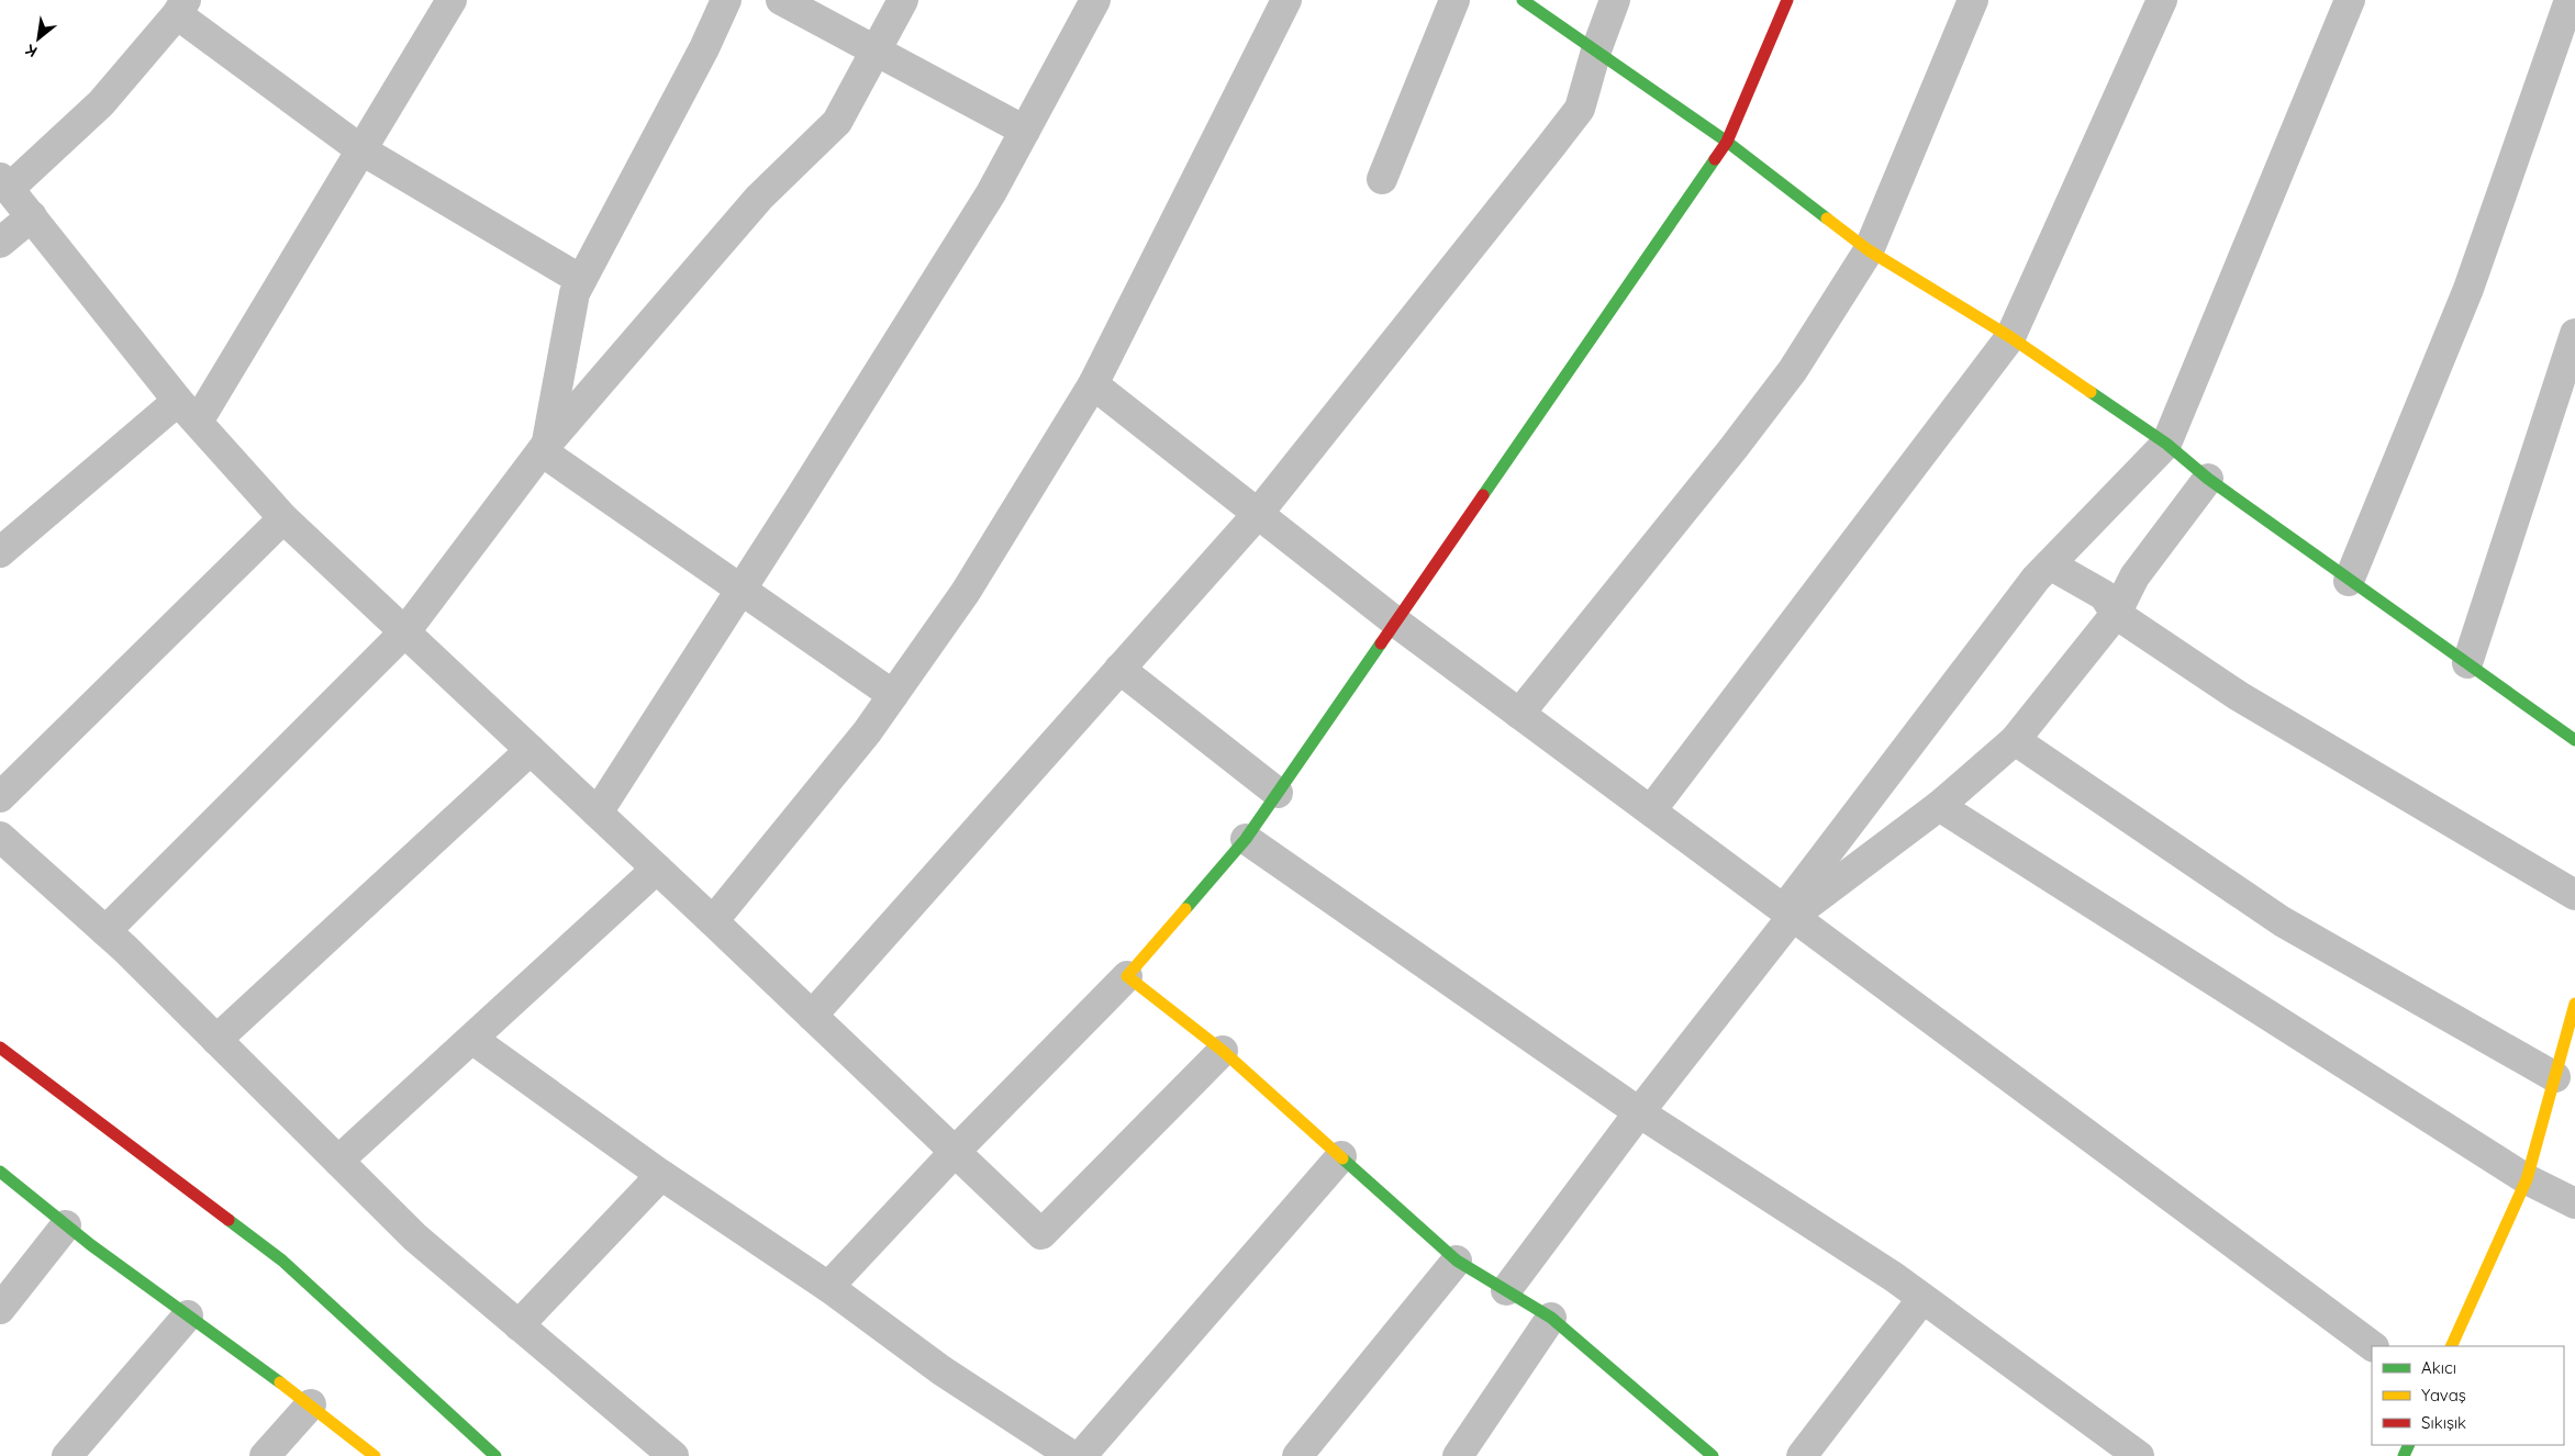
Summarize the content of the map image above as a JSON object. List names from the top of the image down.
{
  "legend": ["Akıcı", "Yavaş", "Sıkışık"],
  "north": "bottom left"
}
